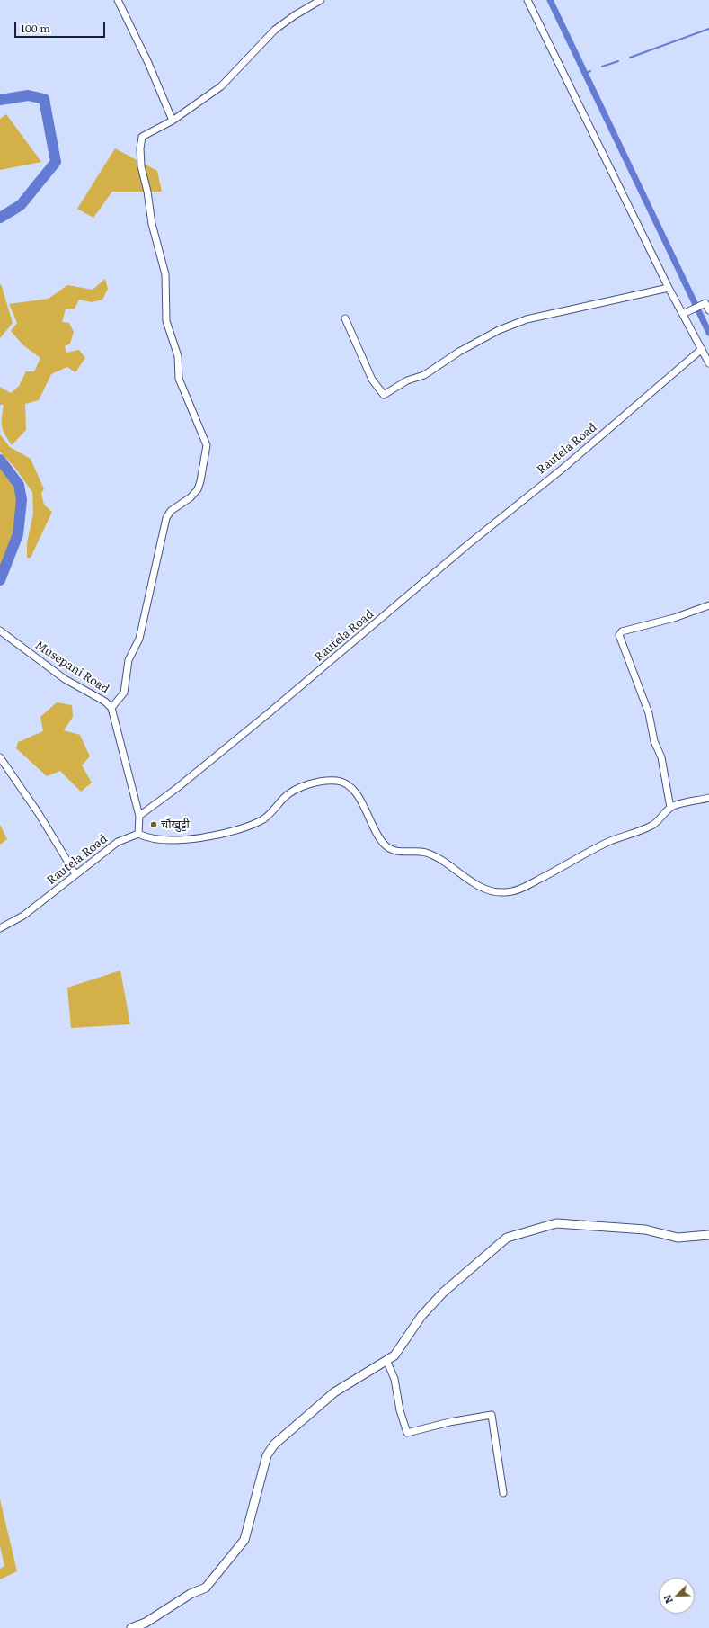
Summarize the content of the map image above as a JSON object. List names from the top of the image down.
{
  "streets": {
    "street": ["Rautela Road", "Musepani Road"]
  },
  "crossings": [
    ["Rautela Road", "Musepani Road"]
  ],
  "places": ["चौखुट्टी"],
  "scale_bar": "100 m",
  "north": "bottom left"
}
